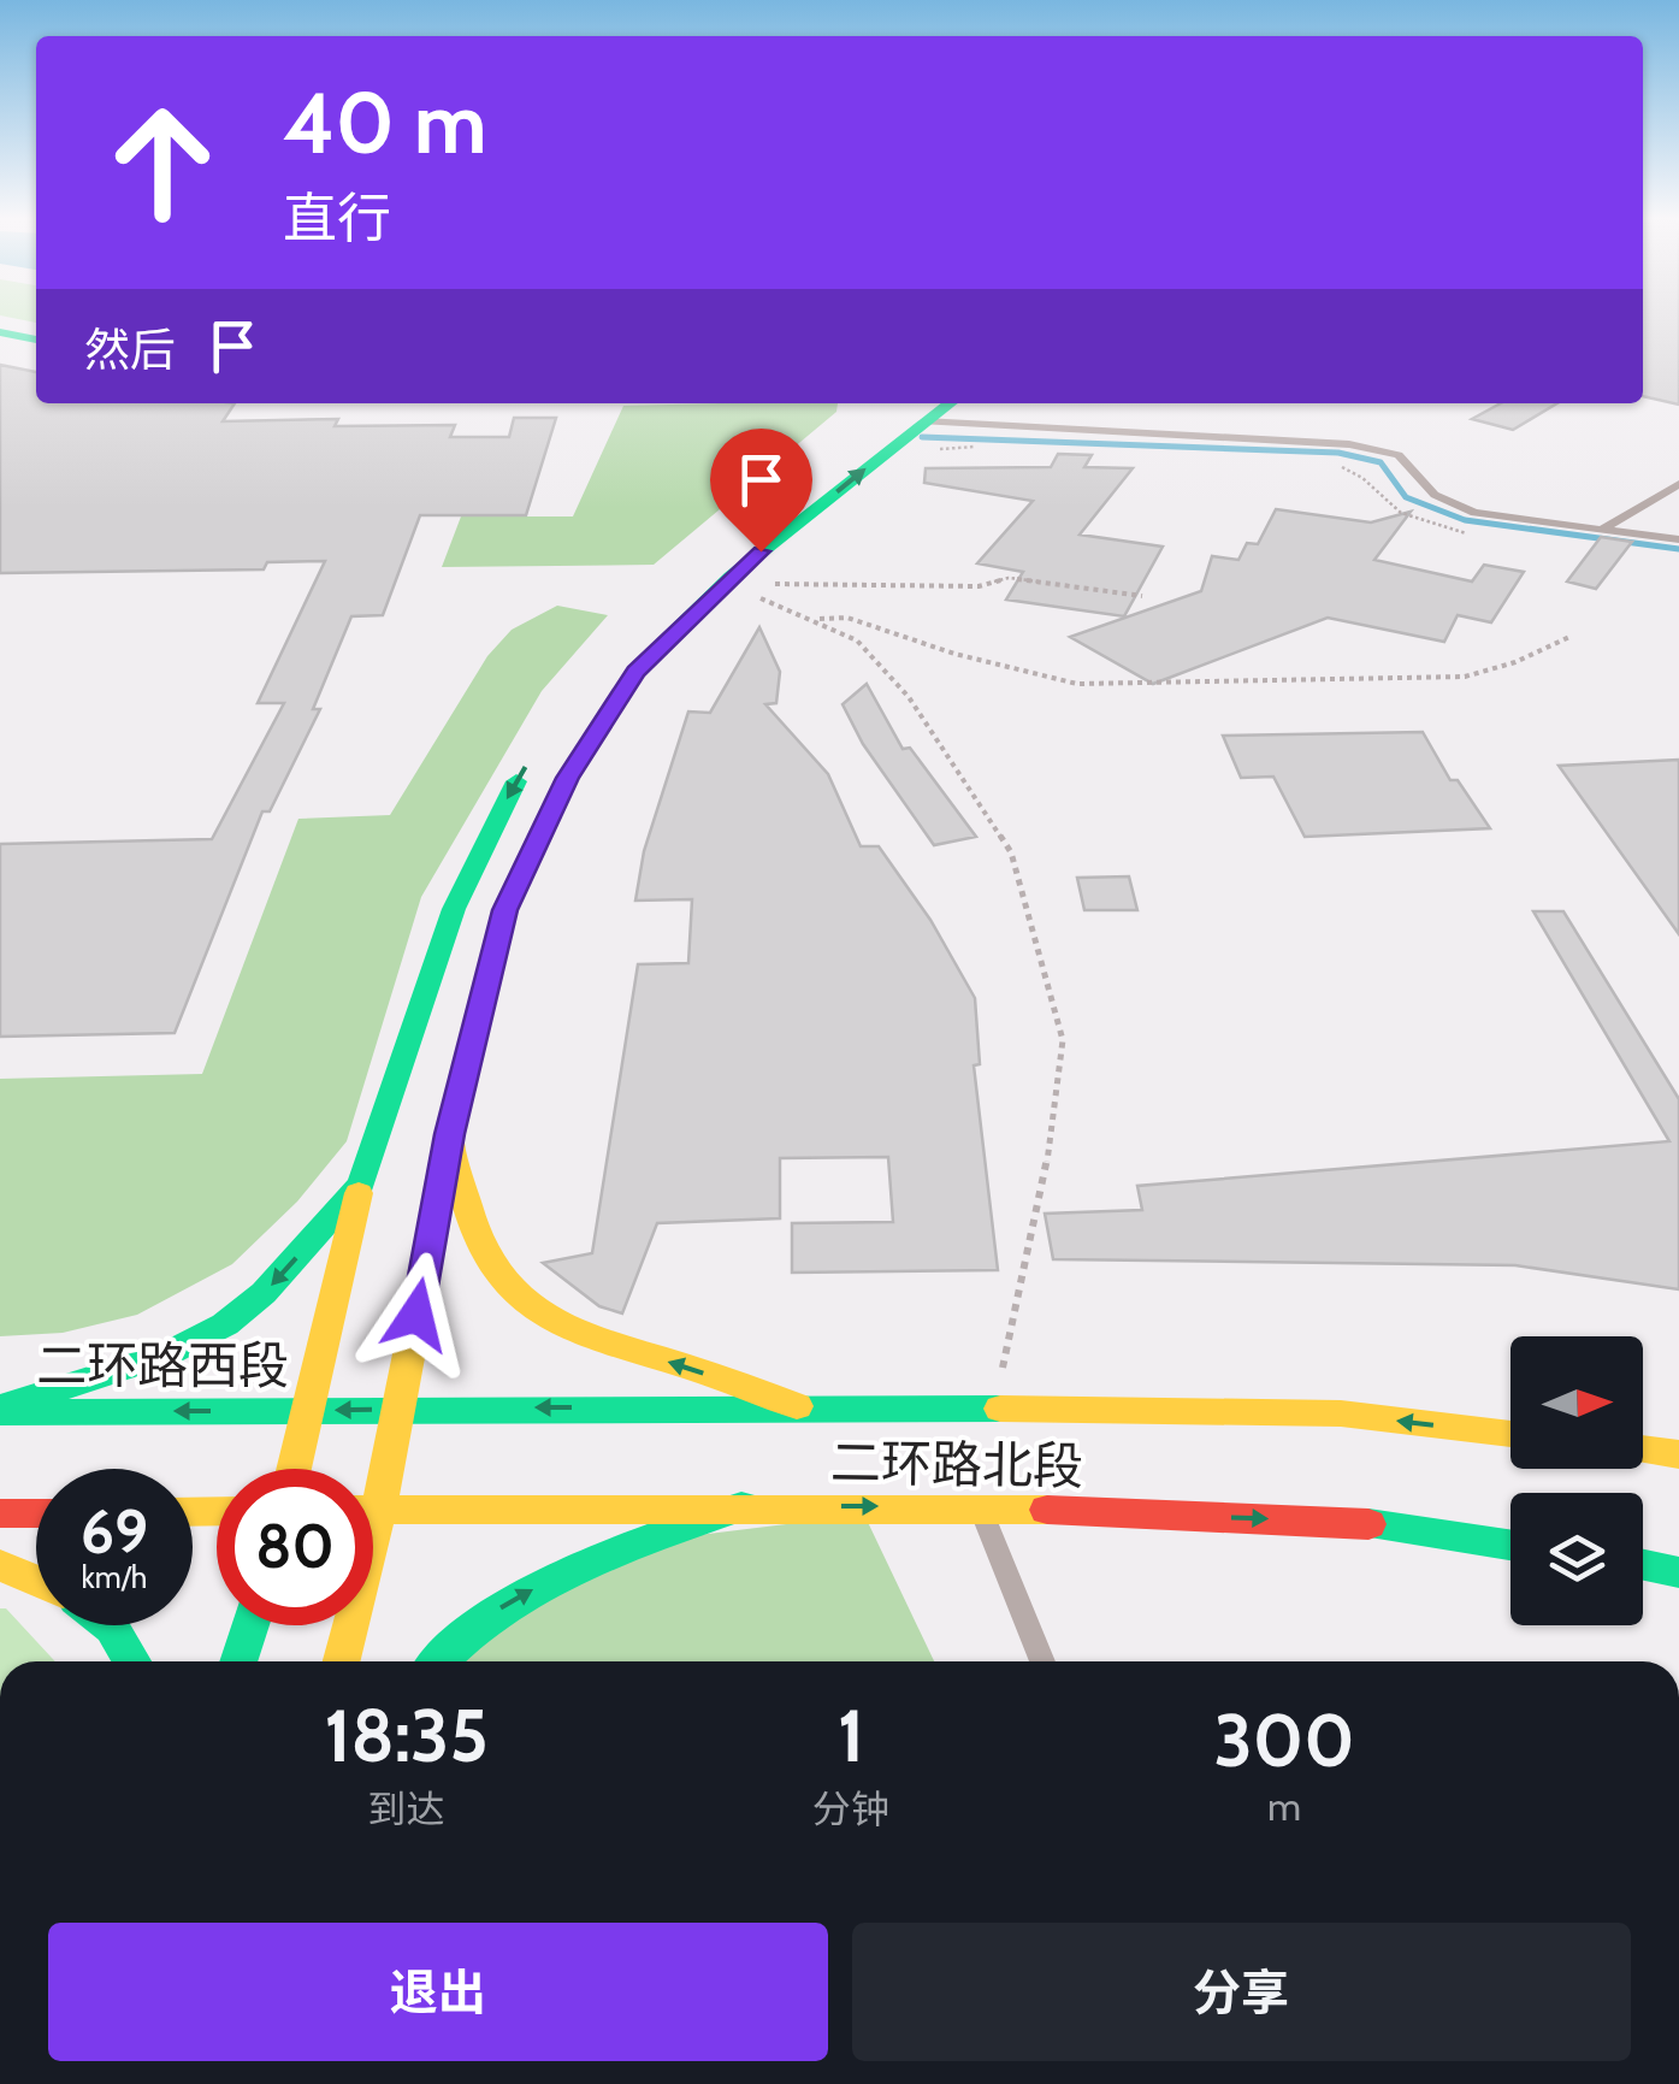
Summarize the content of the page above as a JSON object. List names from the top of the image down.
{
  "streets": {
    "main road": ["二环路西段", "二环路北段"]
  },
  "crossings": [
    ["二环路西段", "二环路北段"]
  ],
  "one_way": ["二环路西段"],
  "north": "right",
  "page": {
    "turn": ["40 m", "直行"],
    "then": "然后",
    "speed": "69 km/h",
    "limit": "80",
    "eta": [
      "18:35",
      "到达",
      "1",
      "分钟",
      "300",
      "m"
    ],
    "buttons": ["退出", "分享"]
  }
}
